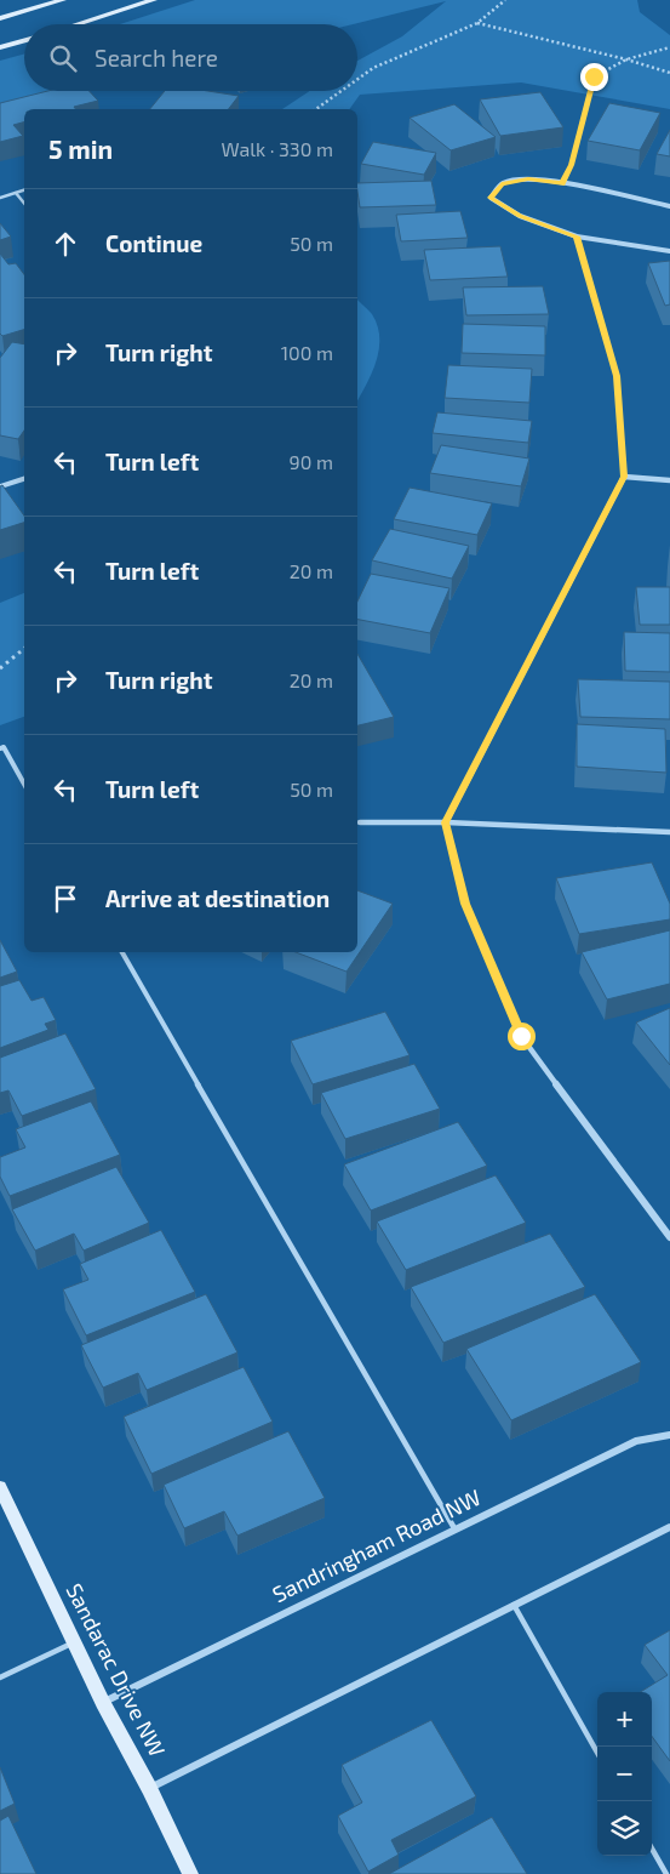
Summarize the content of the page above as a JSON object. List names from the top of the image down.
{
  "streets": {
    "main road": ["Sandarac Drive NW"],
    "street": ["Sandringham Road NW"]
  },
  "crossings": [
    ["Sandringham Road NW", "Sandarac Drive NW"]
  ],
  "page": {
    "search": "Search here",
    "heading": ["5 min", "Walk · 330 m"],
    "list": [
      ["Continue", "50 m"],
      ["Turn right", "100 m"],
      ["Turn left", "90 m"],
      ["Turn left", "20 m"],
      ["Turn right", "20 m"],
      ["Turn left", "50 m"],
      "Arrive at destination"
    ],
    "map_buttons": ["+", "−"]
  }
}
